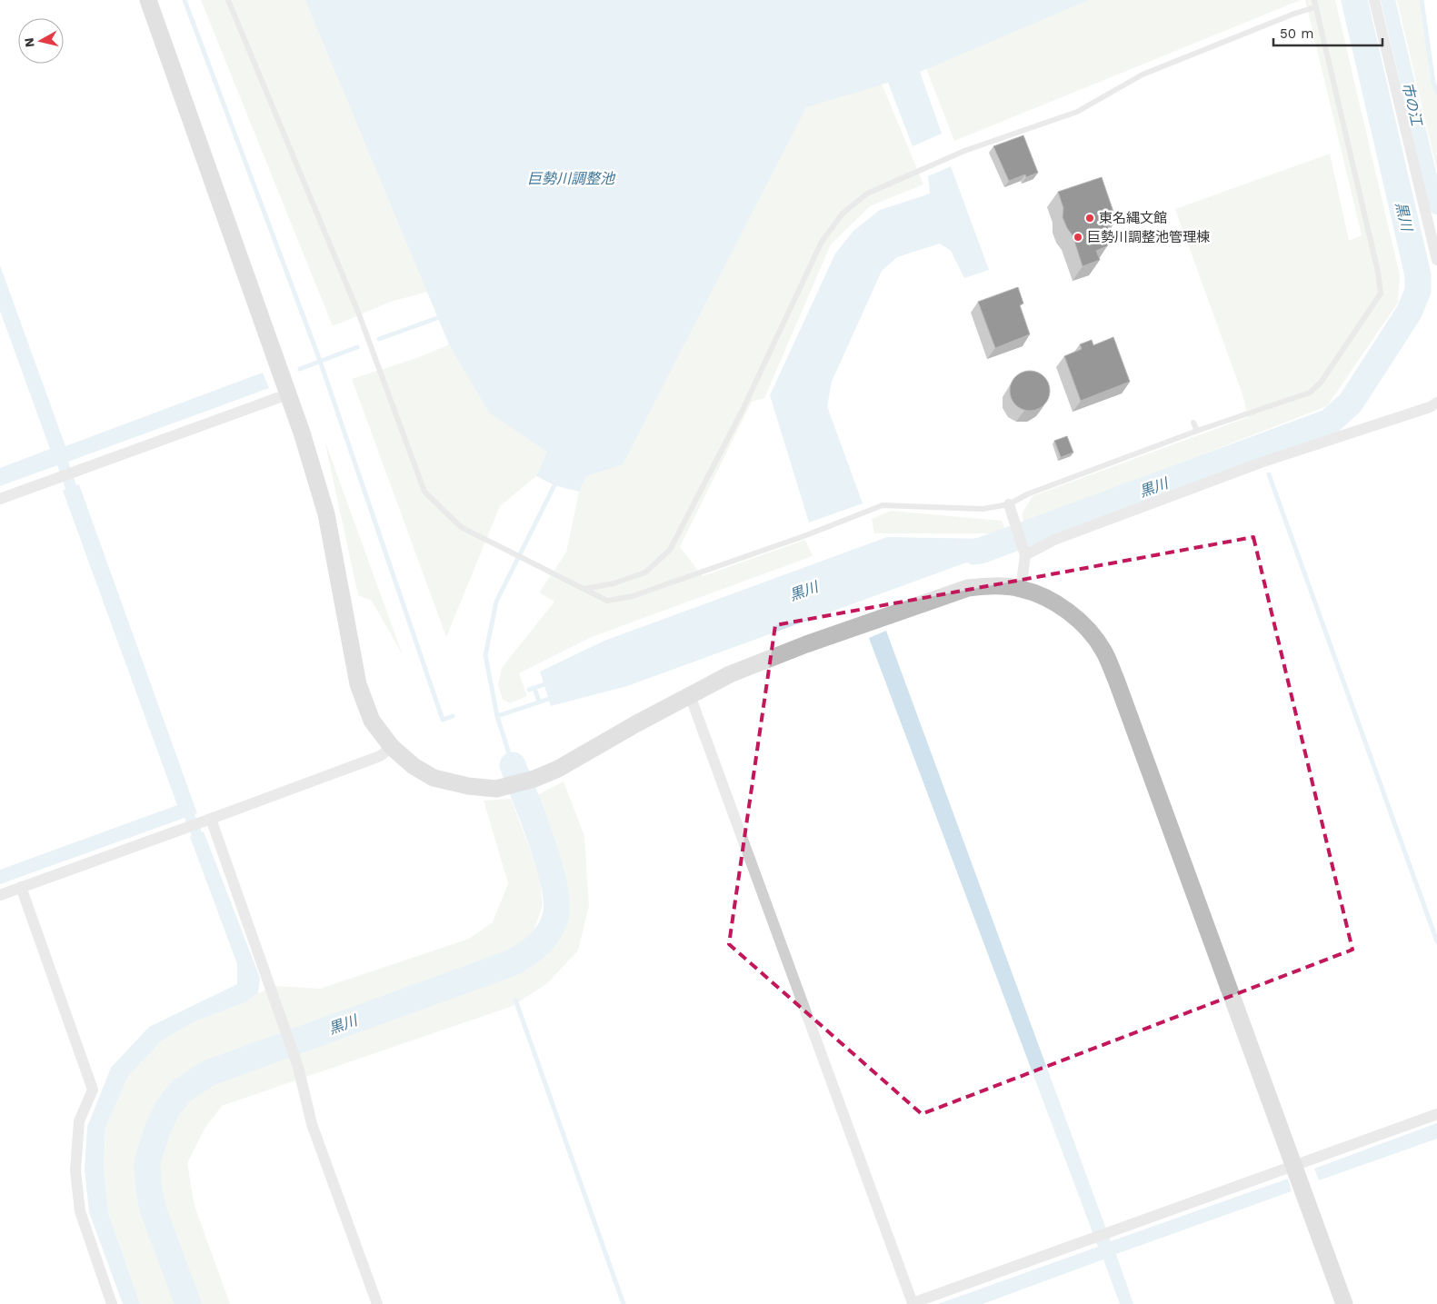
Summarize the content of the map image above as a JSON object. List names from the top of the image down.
{
  "water": ["市の江", "巨勢川調整池", "黒川"],
  "places": ["東名縄文館", "巨勢川調整池管理棟"],
  "scale_bar": "50 m",
  "north": "left"
}
